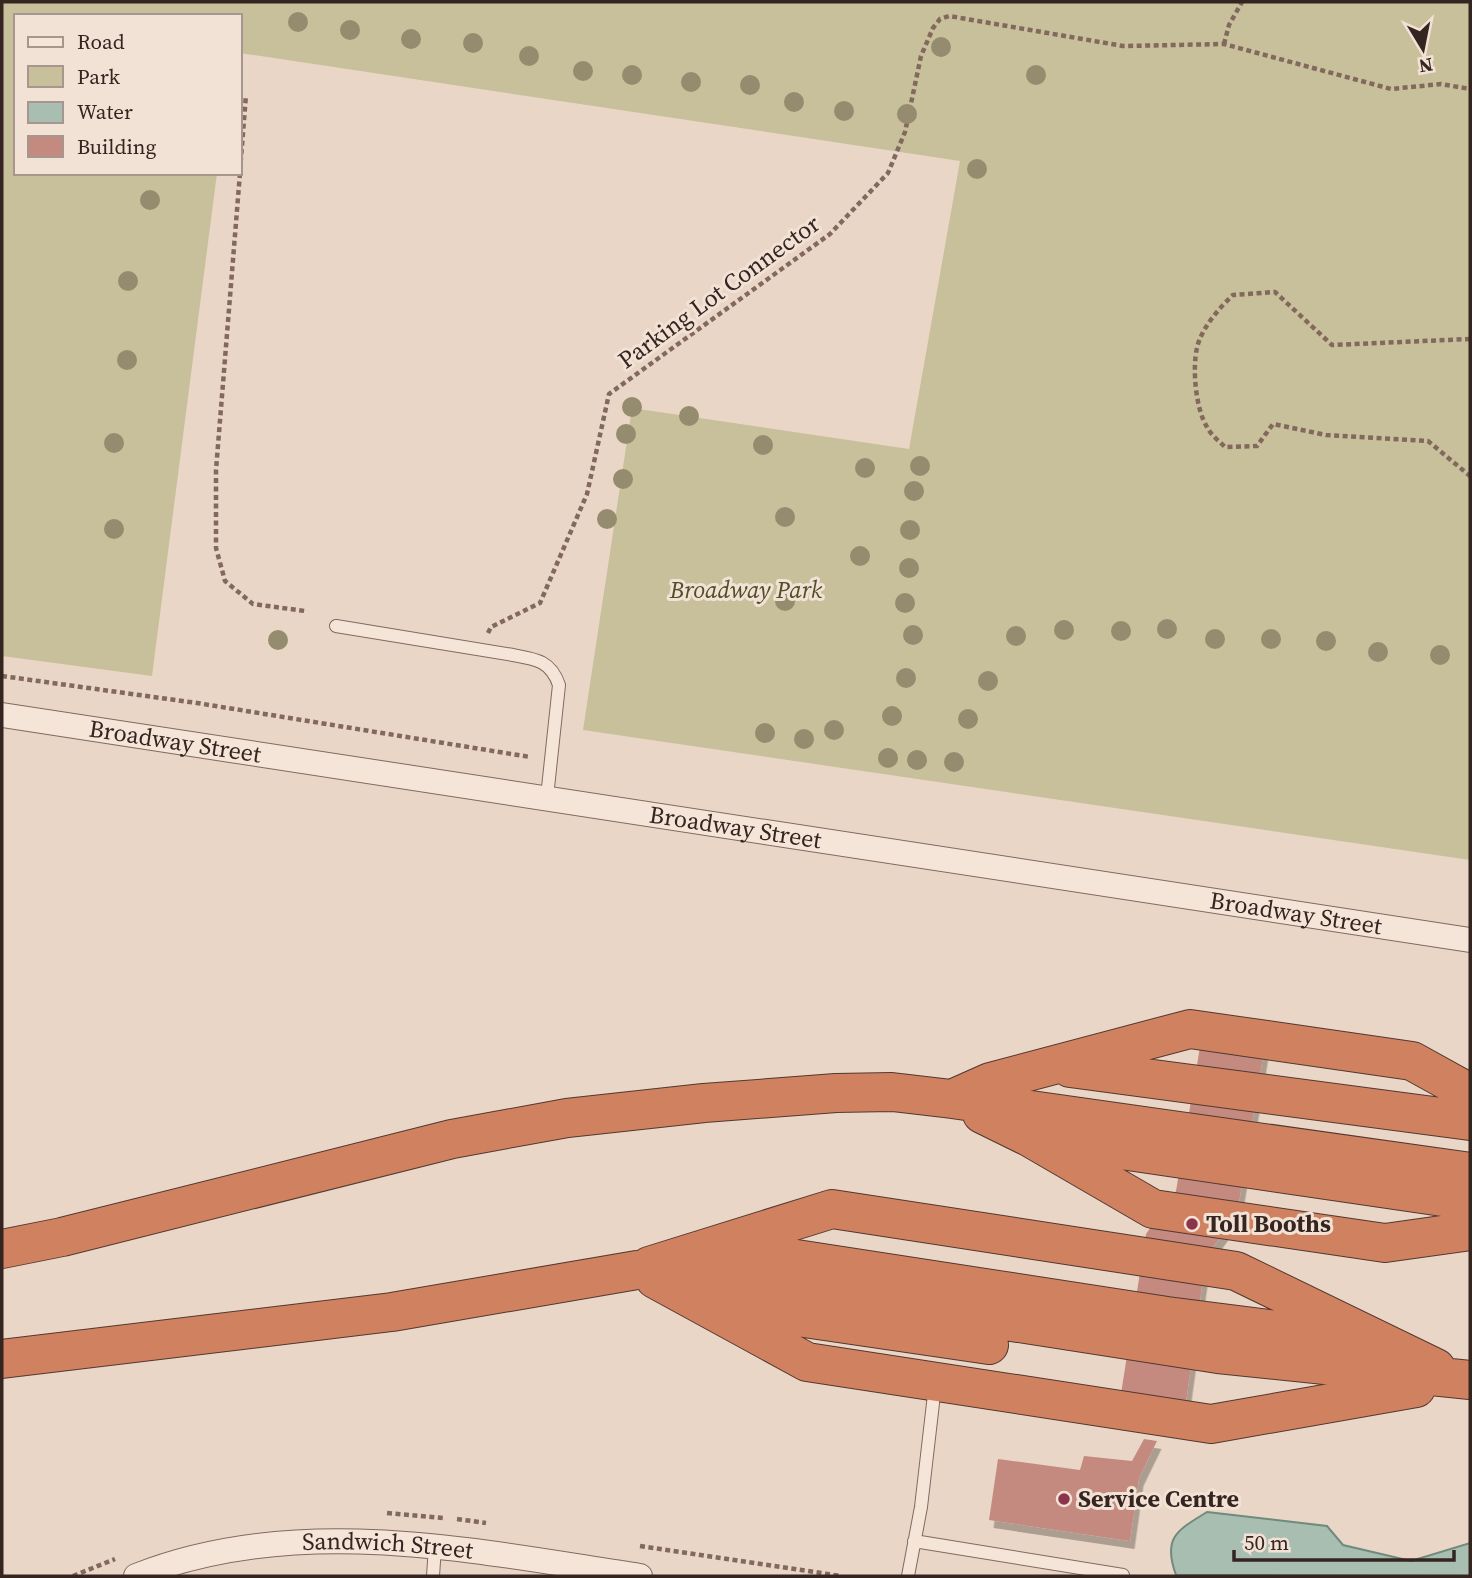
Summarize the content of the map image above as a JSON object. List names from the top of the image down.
{
  "streets": {
    "street": ["Broadway Street", "Sandwich Street"],
    "path": ["Parking Lot Connector"]
  },
  "parks": ["Broadway Park"],
  "places": ["Toll Booths", "Service Centre"],
  "legend": [
    "Road",
    "Park",
    "Water",
    "Building"
  ],
  "scale_bar": "50 m",
  "north": "bottom"
}
